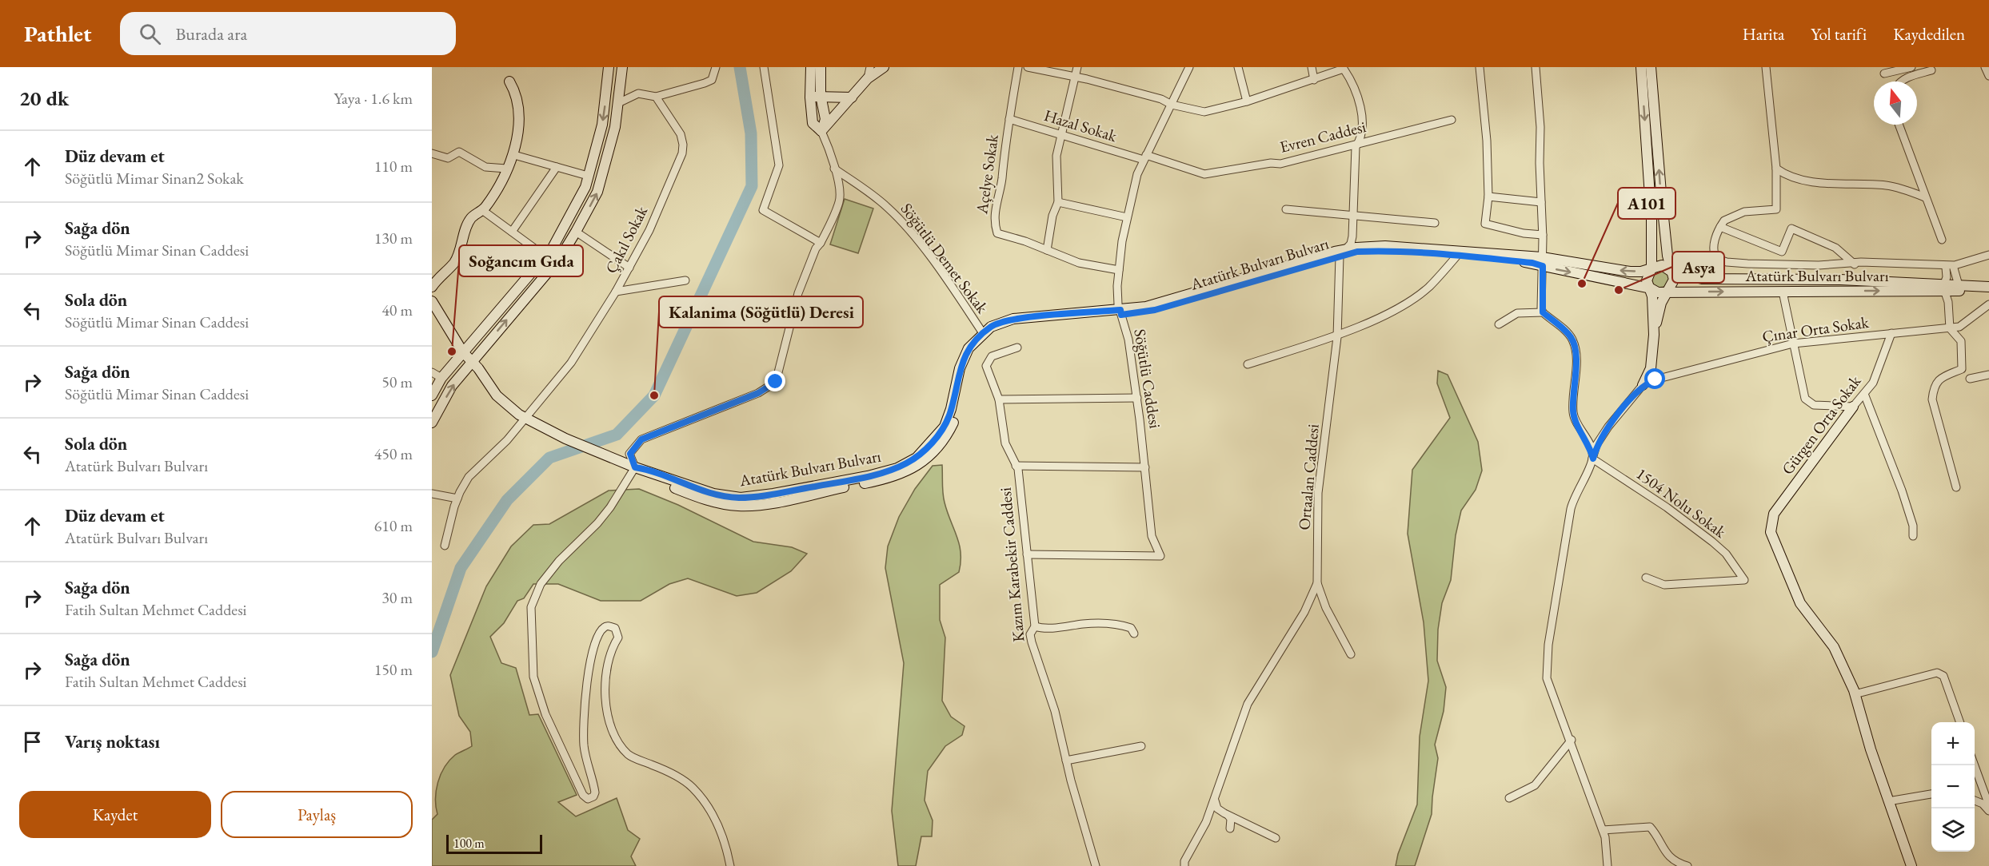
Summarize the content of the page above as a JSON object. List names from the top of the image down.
{
  "streets": {
    "street": [
      "Hazal Sokak",
      "Evren Caddesi",
      "Açelye Sokak",
      "Çakıl Sokak",
      "Söğütlü Demet Sokak",
      "Atatürk Bulvarı Bulvarı",
      "Çınar Orta Sokak",
      "Söğütlü Caddesi",
      "Gürgen Orta Sokak",
      "Ortaalan Caddesi",
      "1504 Nolu Sokak",
      "Kazım Karabekir Caddesi"
    ]
  },
  "crossings": [
    ["Hazal Sokak", "Evren Caddesi"],
    ["Hazal Sokak", "Açelye Sokak"],
    ["Hazal Sokak", "Söğütlü Caddesi"],
    ["Evren Caddesi", "Söğütlü Caddesi"],
    ["Evren Caddesi", "Ortaalan Caddesi"],
    ["Çakıl Sokak", "Atatürk Bulvarı Bulvarı"],
    ["Söğütlü Demet Sokak", "Atatürk Bulvarı Bulvarı"],
    ["Atatürk Bulvarı Bulvarı", "Söğütlü Caddesi"],
    ["Atatürk Bulvarı Bulvarı", "Ortaalan Caddesi"],
    ["Çınar Orta Sokak", "Gürgen Orta Sokak"],
    ["Söğütlü Caddesi", "Kazım Karabekir Caddesi"]
  ],
  "places": [
    "A101",
    "Asya",
    "Soğancım Gıda",
    "Kalanima (Söğütlü) Deresi"
  ],
  "scale_bar": "100 m",
  "north": "top",
  "page": {
    "header": "Pathlet",
    "search": "Burada ara",
    "nav": ["Harita", "Yol tarifi", "Kaydedilen"],
    "heading": ["20 dk", "Yaya · 1.6 km"],
    "list": [
      ["Düz devam et", "Söğütlü Mimar Sinan2 Sokak", "110 m"],
      ["Sağa dön", "Söğütlü Mimar Sinan Caddesi", "130 m"],
      ["Sola dön", "Söğütlü Mimar Sinan Caddesi", "40 m"],
      ["Sağa dön", "Söğütlü Mimar Sinan Caddesi", "50 m"],
      ["Sola dön", "Atatürk Bulvarı Bulvarı", "450 m"],
      ["Düz devam et", "Atatürk Bulvarı Bulvarı", "610 m"],
      ["Sağa dön", "Fatih Sultan Mehmet Caddesi", "30 m"],
      ["Sağa dön", "Fatih Sultan Mehmet Caddesi", "150 m"],
      "Varış noktası"
    ],
    "map_buttons": ["+", "−"],
    "buttons": ["Kaydet", "Paylaş"],
    "scale": "100 m"
  }
}
